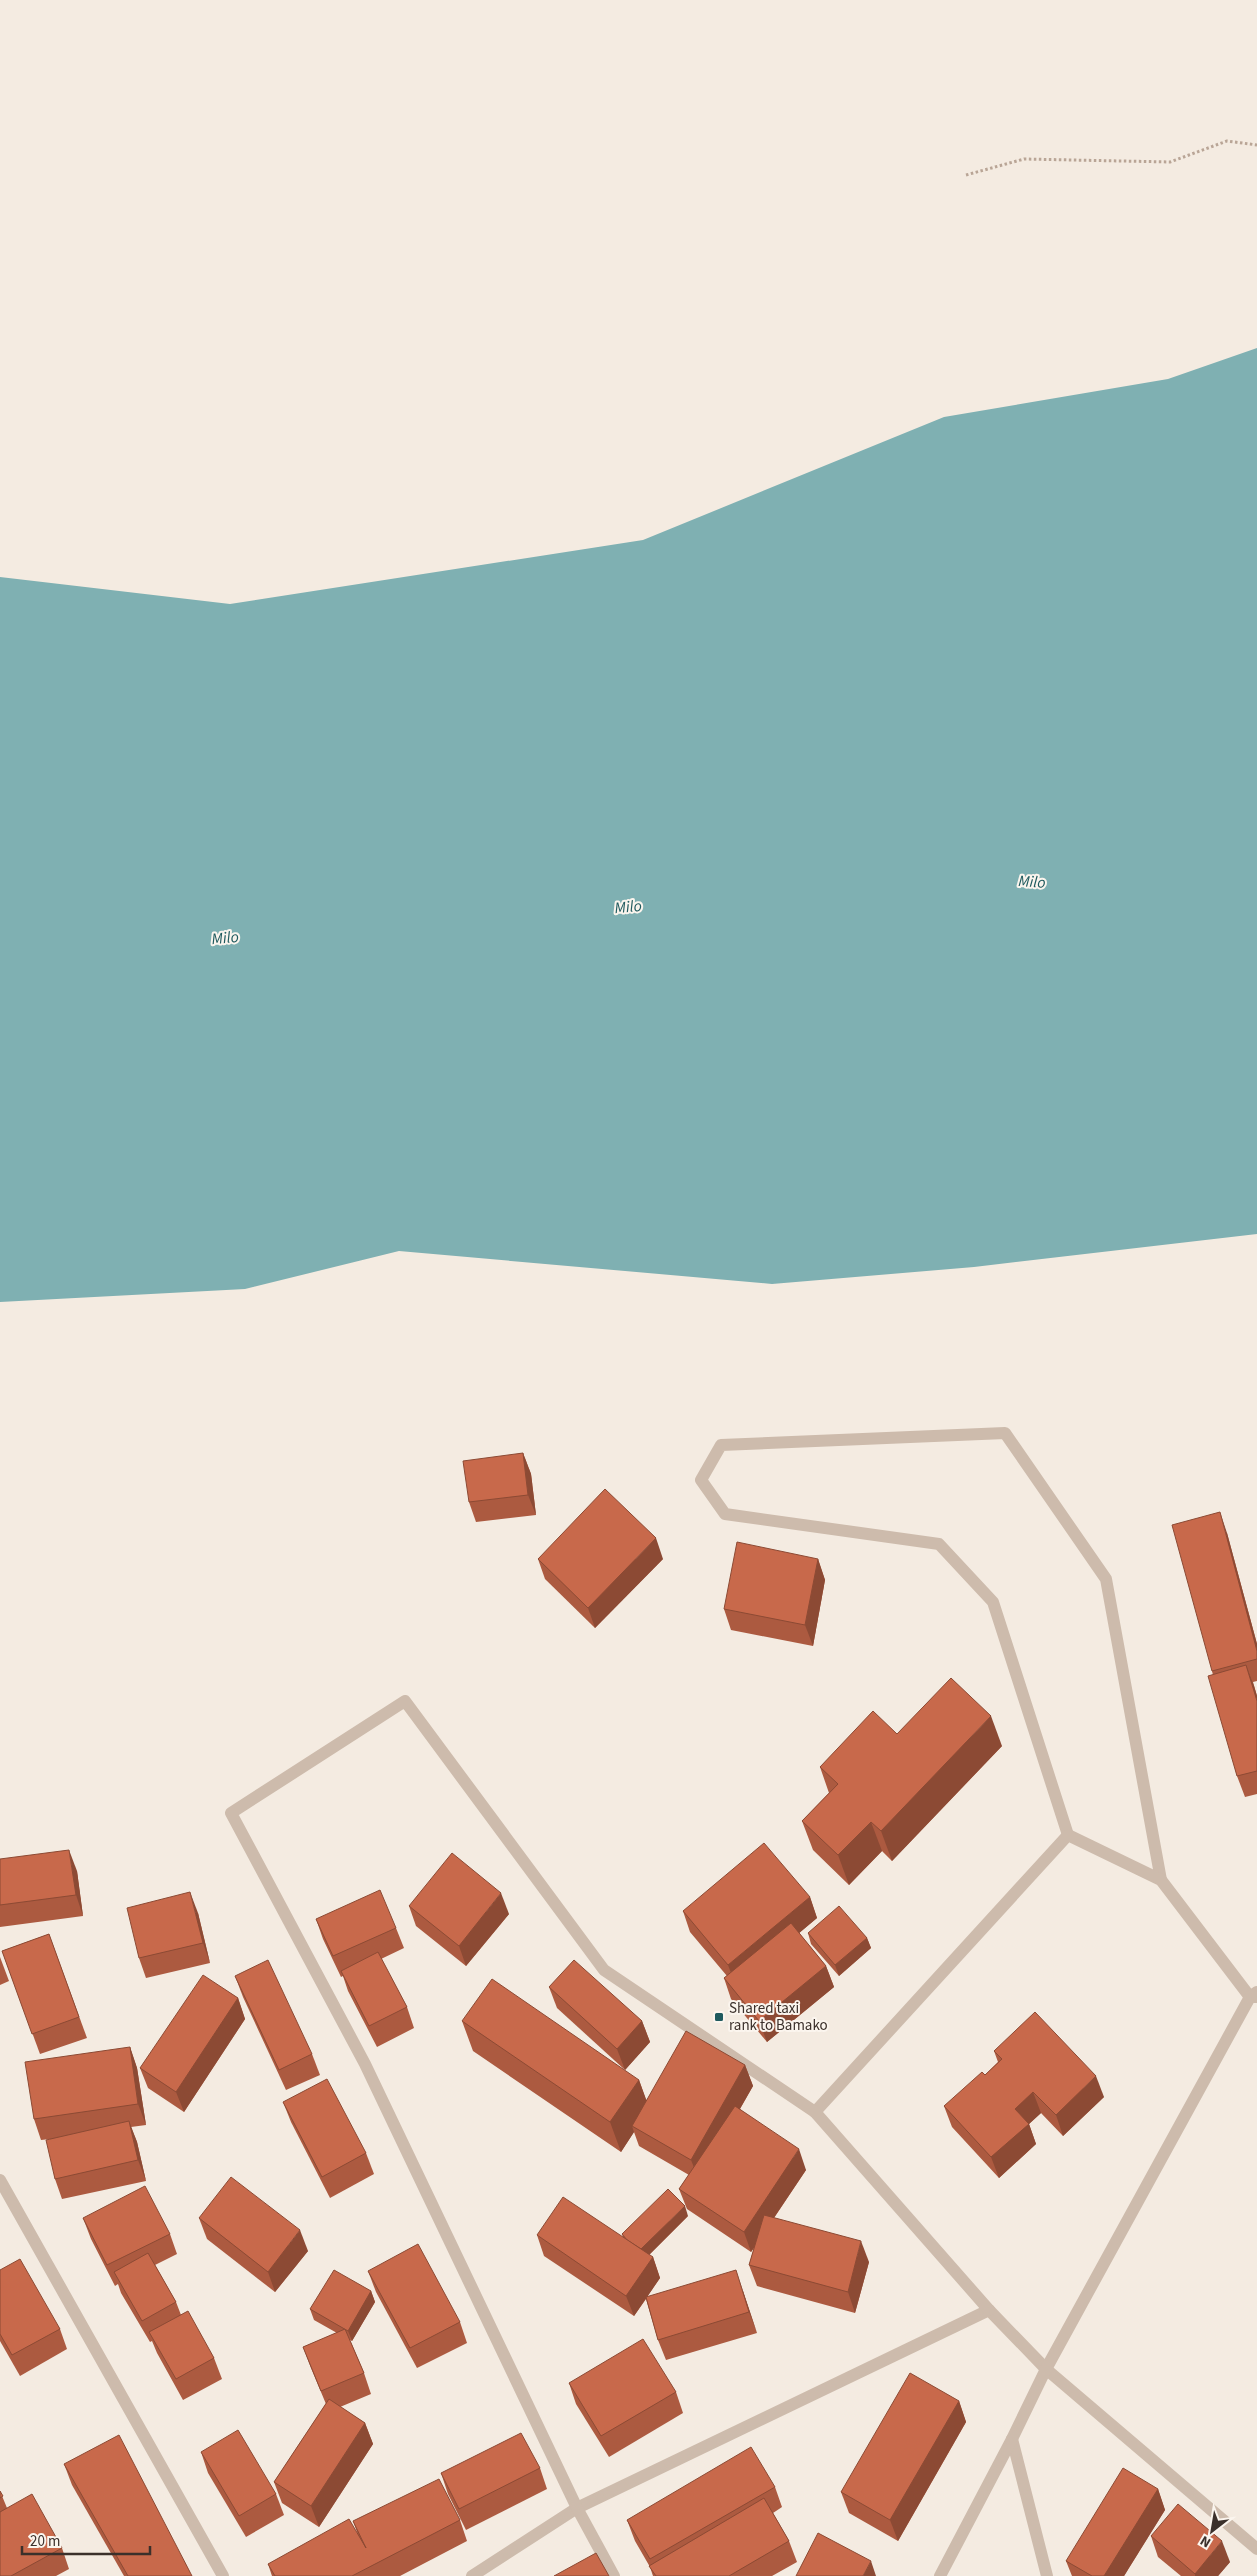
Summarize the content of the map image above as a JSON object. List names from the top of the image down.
{
  "water": ["Milo"],
  "places": {
    "transit": ["Shared taxi rank to Bamako"]
  },
  "scale_bar": "20 m",
  "north": "bottom left"
}
